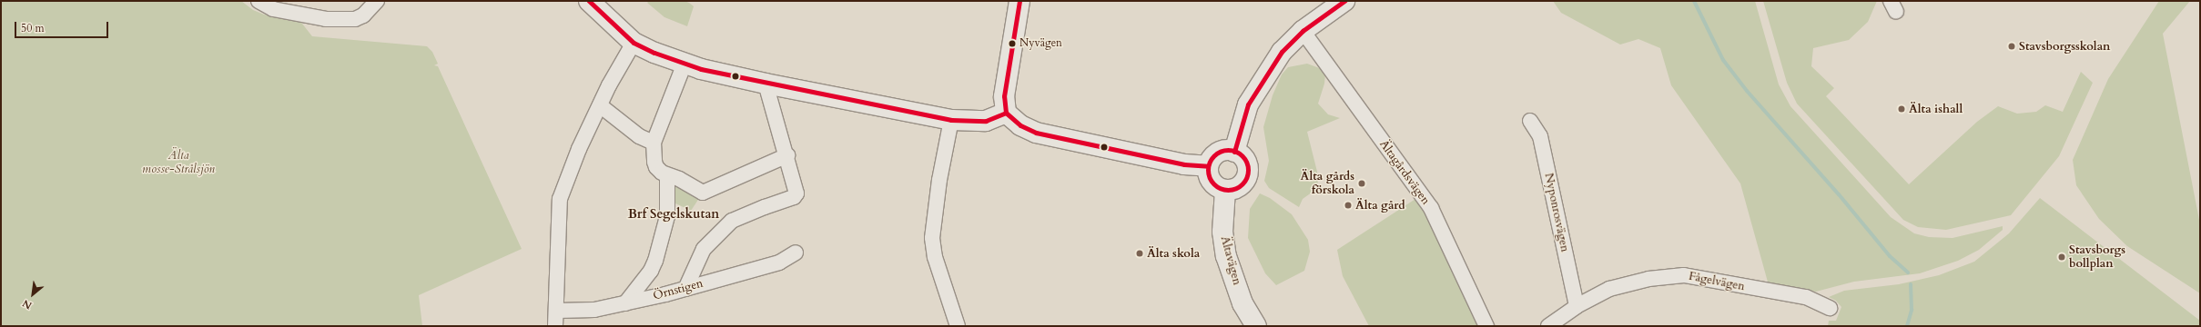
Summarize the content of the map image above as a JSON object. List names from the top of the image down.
{
  "streets": {
    "street": [
      "Ältagårdsvägen",
      "Nyponrosvägen",
      "Ältavägen",
      "Fågelvägen",
      "Örnstigen"
    ]
  },
  "crossings": [
    ["Nyponrosvägen", "Fågelvägen"]
  ],
  "districts": ["Brf Segelskutan"],
  "parks": ["Älta mosse-Strålsjön"],
  "places": [
    "Nyvägen",
    "Stavsborgsskolan",
    "Älta ishall",
    "Älta gårds förskola",
    "Älta gård",
    "Älta skola",
    "Stavsborgs bollplan"
  ],
  "scale_bar": "50 m",
  "north": "bottom left"
}
